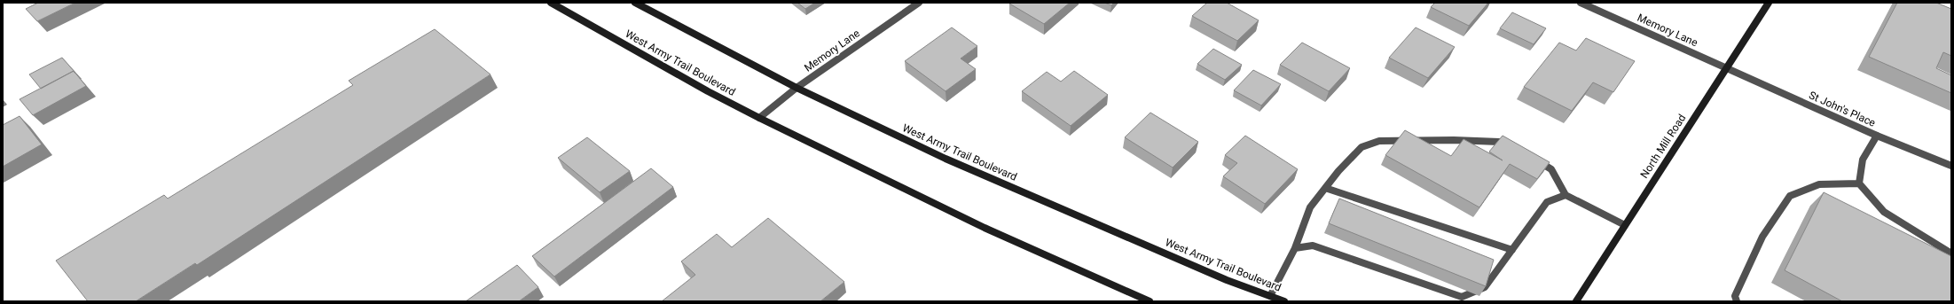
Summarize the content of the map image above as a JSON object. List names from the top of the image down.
{
  "streets": {
    "main road": ["West Army Trail Boulevard", "North Mill Road"],
    "street": ["Memory Lane", "St John's Place"]
  },
  "crossings": [
    ["Memory Lane", "West Army Trail Boulevard"],
    ["Memory Lane", "St John's Place"],
    ["Memory Lane", "North Mill Road"],
    ["St John's Place", "North Mill Road"]
  ]
}
